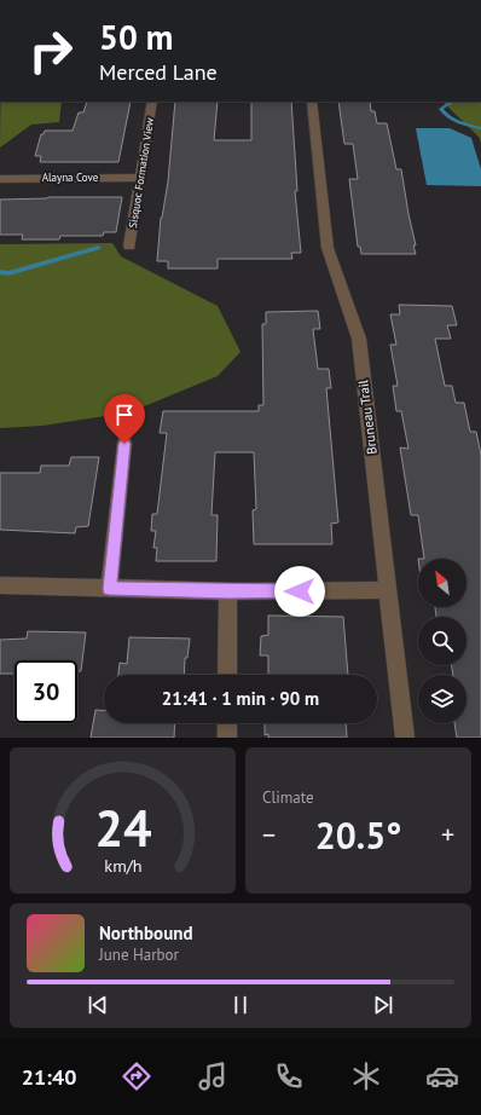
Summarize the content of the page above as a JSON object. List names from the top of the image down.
{
  "streets": {
    "street": ["Sisquoc Formation View", "Alayna Cove", "Bruneau Trail"]
  },
  "crossings": [
    ["Sisquoc Formation View", "Alayna Cove"]
  ],
  "north": "top left",
  "page": {
    "turn": ["50 m", "Merced Lane"],
    "limit": "30",
    "trip": "21:41 · 1 min · 90 m",
    "tile": "Climate",
    "heat": ["−", "20.5°", "+"],
    "song": ["Northbound", "June Harbor"],
    "tabs": "21:40",
    "gauge": ["24", "km/h"]
  }
}
